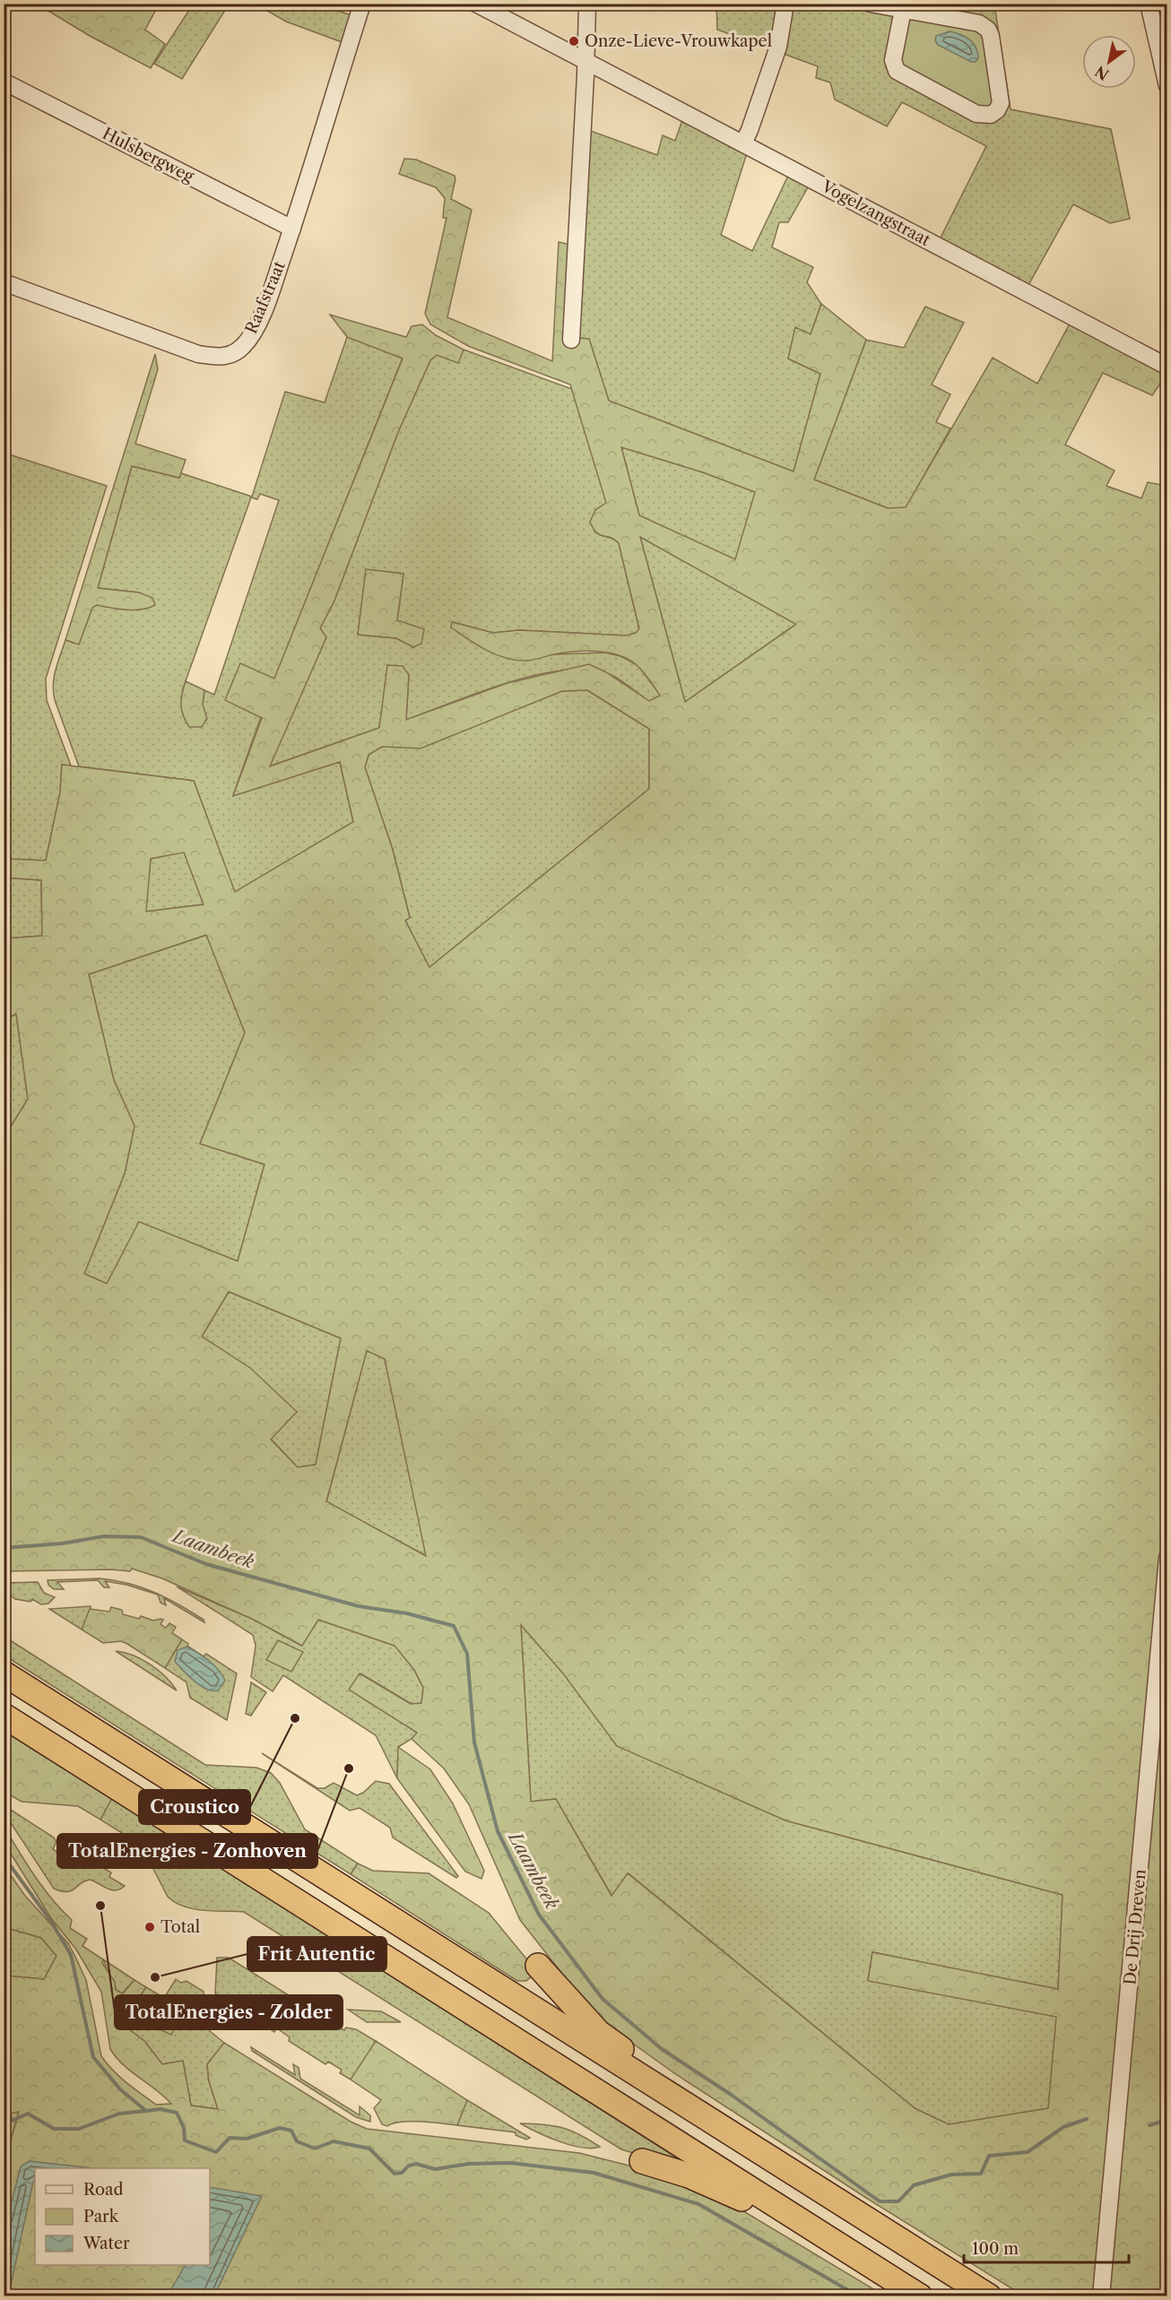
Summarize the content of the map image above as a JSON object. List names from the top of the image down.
{
  "streets": {
    "street": [
      "Hulsbergweg",
      "Vogelzangstraat",
      "Raafstraat",
      "De Drij Dreven"
    ]
  },
  "crossings": [
    ["Hulsbergweg", "Raafstraat"]
  ],
  "water": ["Laambeek"],
  "places": [
    "Onze-Lieve-Vrouwkapel",
    "Croustico",
    "TotalEnergies - Zonhoven",
    "TotalEnergies - Zolder",
    "Total",
    "Frit Autentic"
  ],
  "legend": ["Road", "Park", "Water"],
  "scale_bar": "100 m",
  "north": "bottom left"
}
